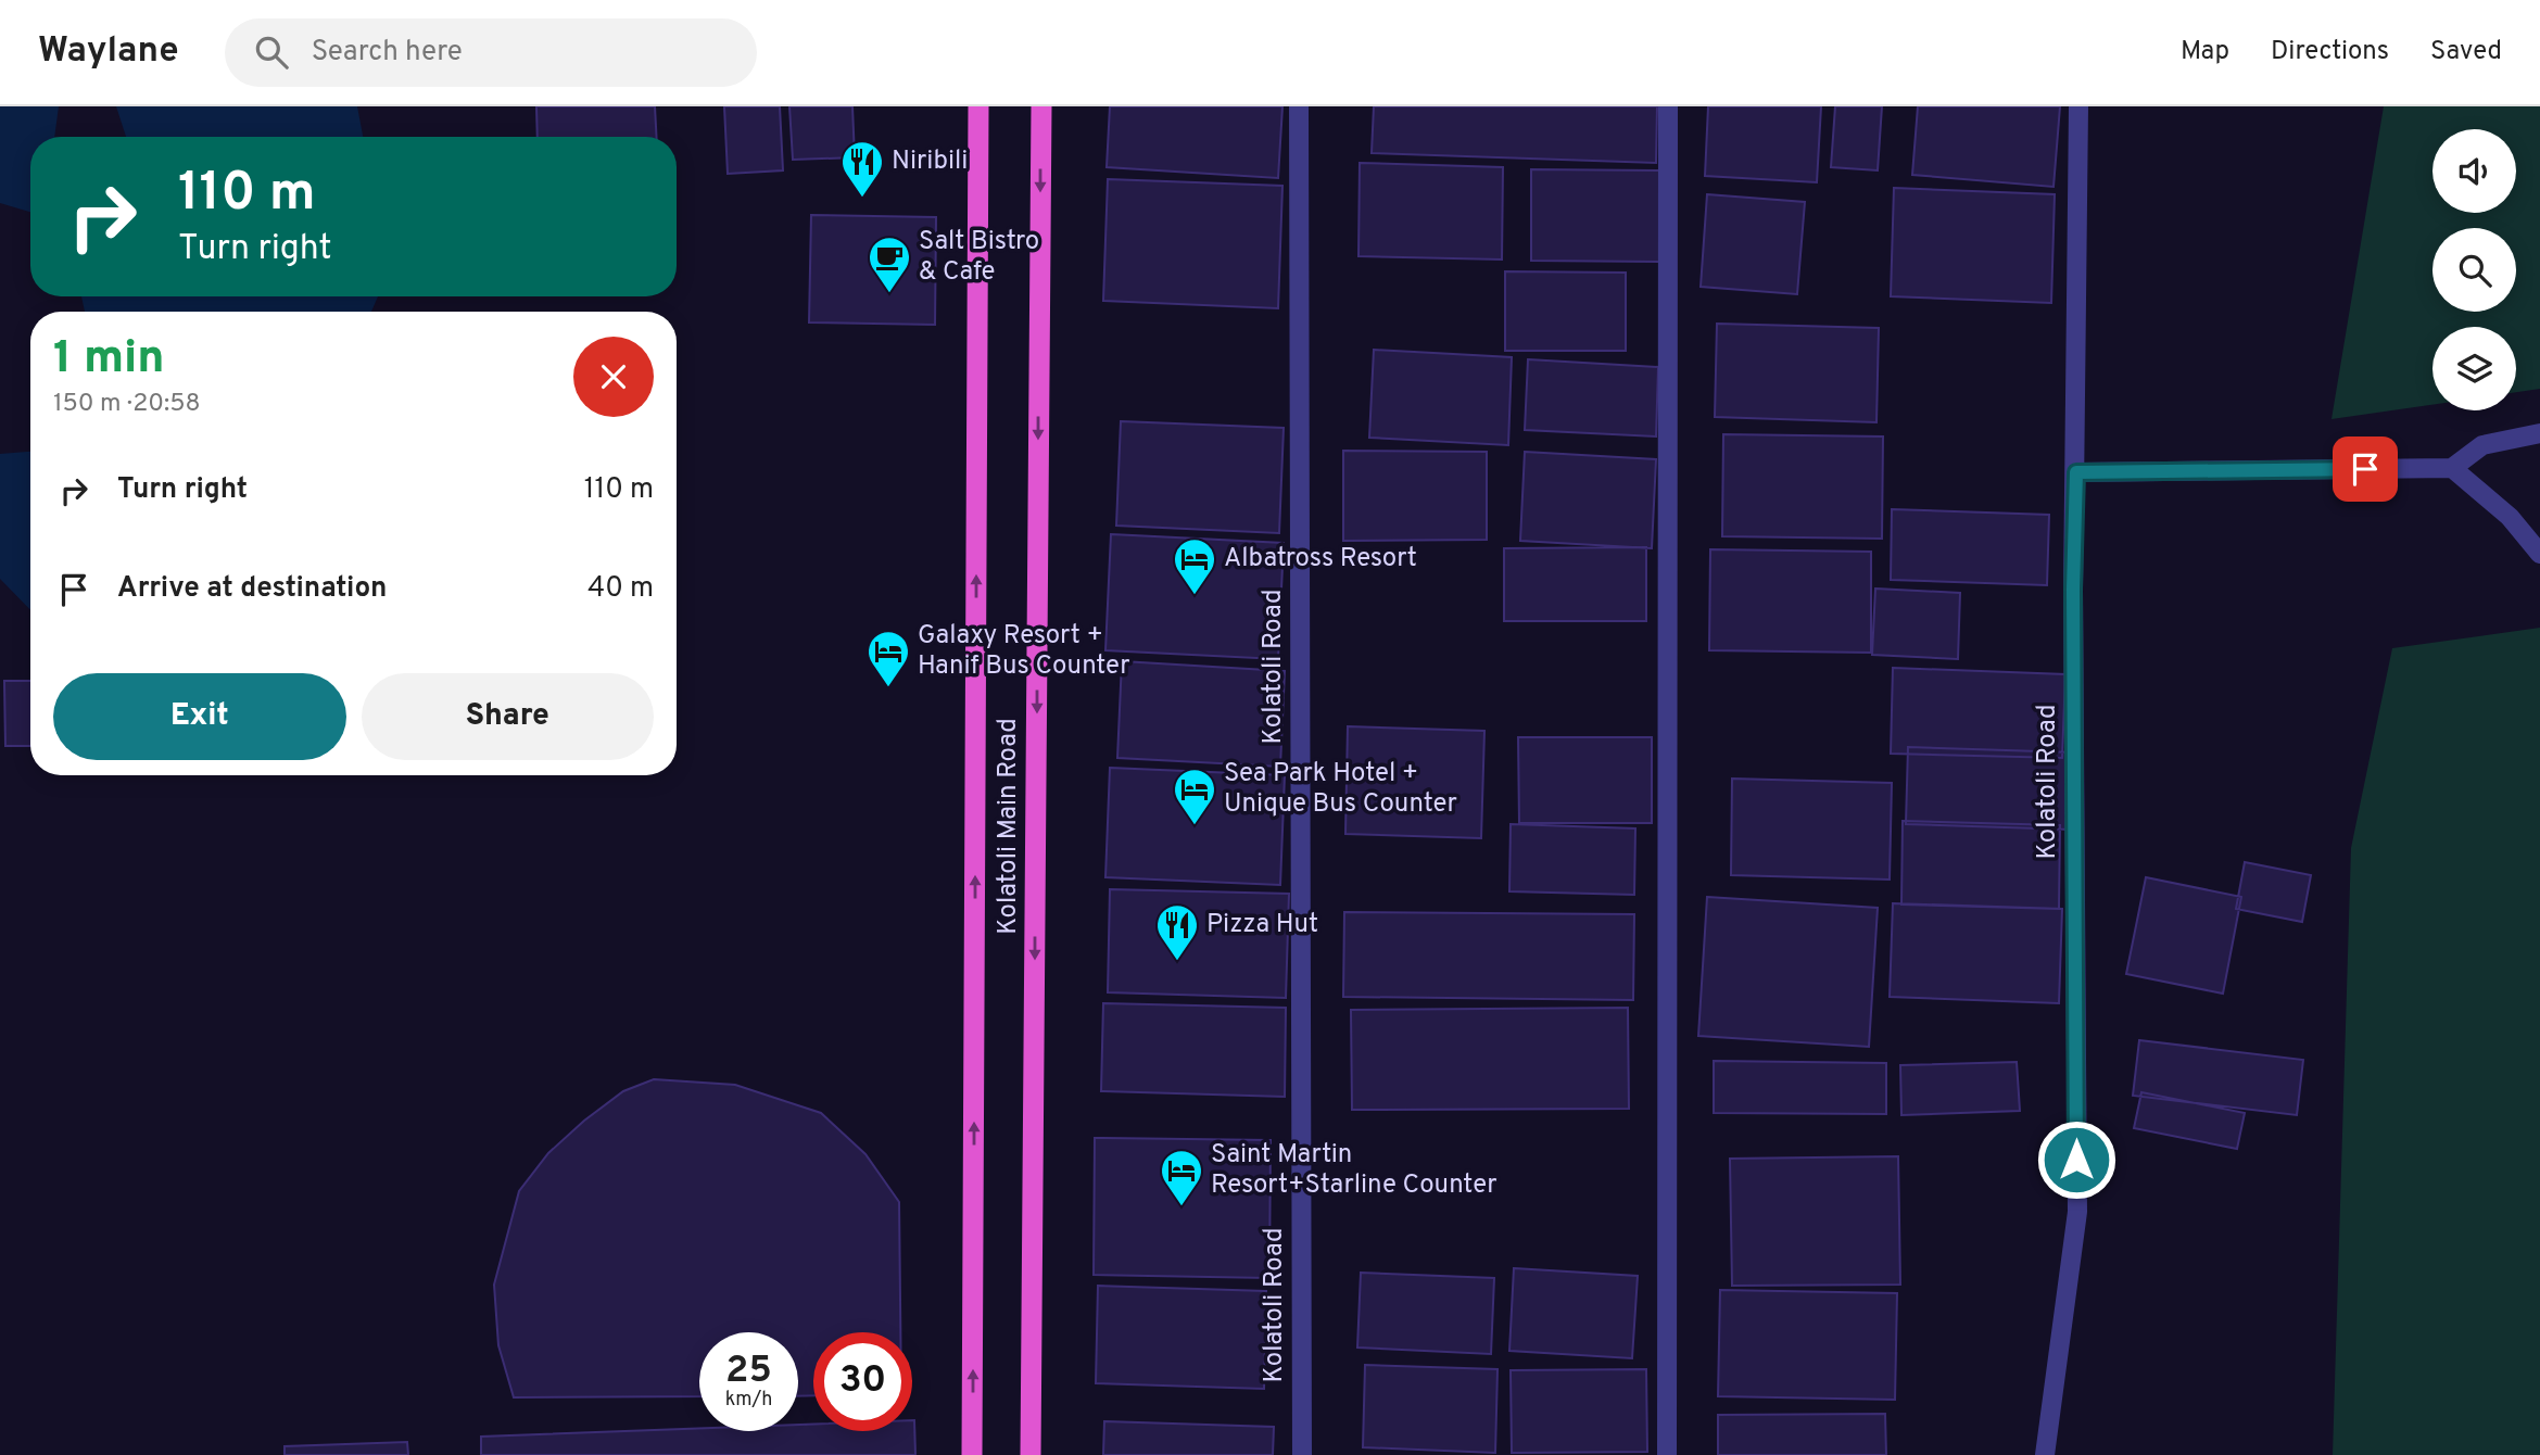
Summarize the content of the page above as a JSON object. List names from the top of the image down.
{
  "streets": {
    "highway": ["Kolatoli Main Road"],
    "street": ["Kolatoli Road"]
  },
  "places": {
    "restaurant": ["Niribili", "Pizza Hut"],
    "cafe": ["Salt Bistro & Cafe"],
    "hotel": [
      "Albatross Resort",
      "Galaxy Resort + Hanif Bus Counter",
      "Sea Park Hotel + Unique Bus Counter",
      "Saint Martin Resort+Starline Counter"
    ]
  },
  "page": {
    "header": "Waylane",
    "search": "Search here",
    "nav": ["Map", "Directions", "Saved"],
    "turn": ["110 m", "Turn right"],
    "heading": ["1 min", "150 m · 20:58"],
    "list": [
      {
        "name": "Turn right",
        "value": "110 m"
      },
      {
        "name": "Arrive at destination",
        "value": "40 m"
      }
    ],
    "buttons": ["Exit", "Share"],
    "speed": "25 km/h",
    "limit": "30"
  }
}
